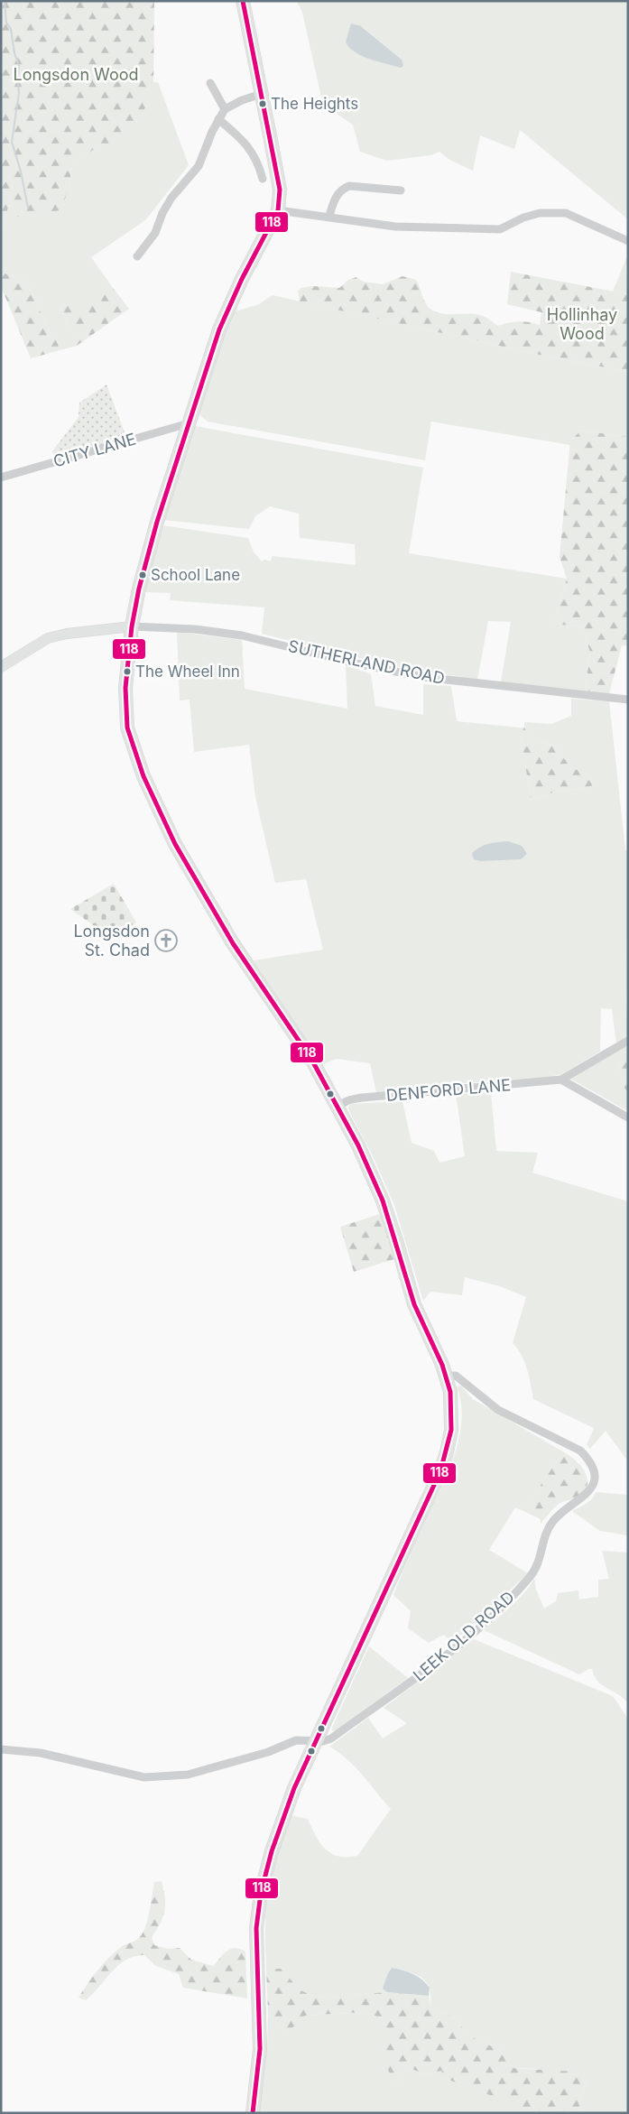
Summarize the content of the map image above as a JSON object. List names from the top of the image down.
{
  "streets": {
    "street": [
      "CITY LANE",
      "SUTHERLAND ROAD",
      "DENFORD LANE",
      "LEEK OLD ROAD"
    ]
  },
  "parks": ["Longsdon Wood", "Hollinhay Wood"],
  "places": {
    "other": ["The Heights", "School Lane", "The Wheel Inn"],
    "church": ["Longsdon St. Chad"]
  },
  "lines": ["transit line 118"]
}
